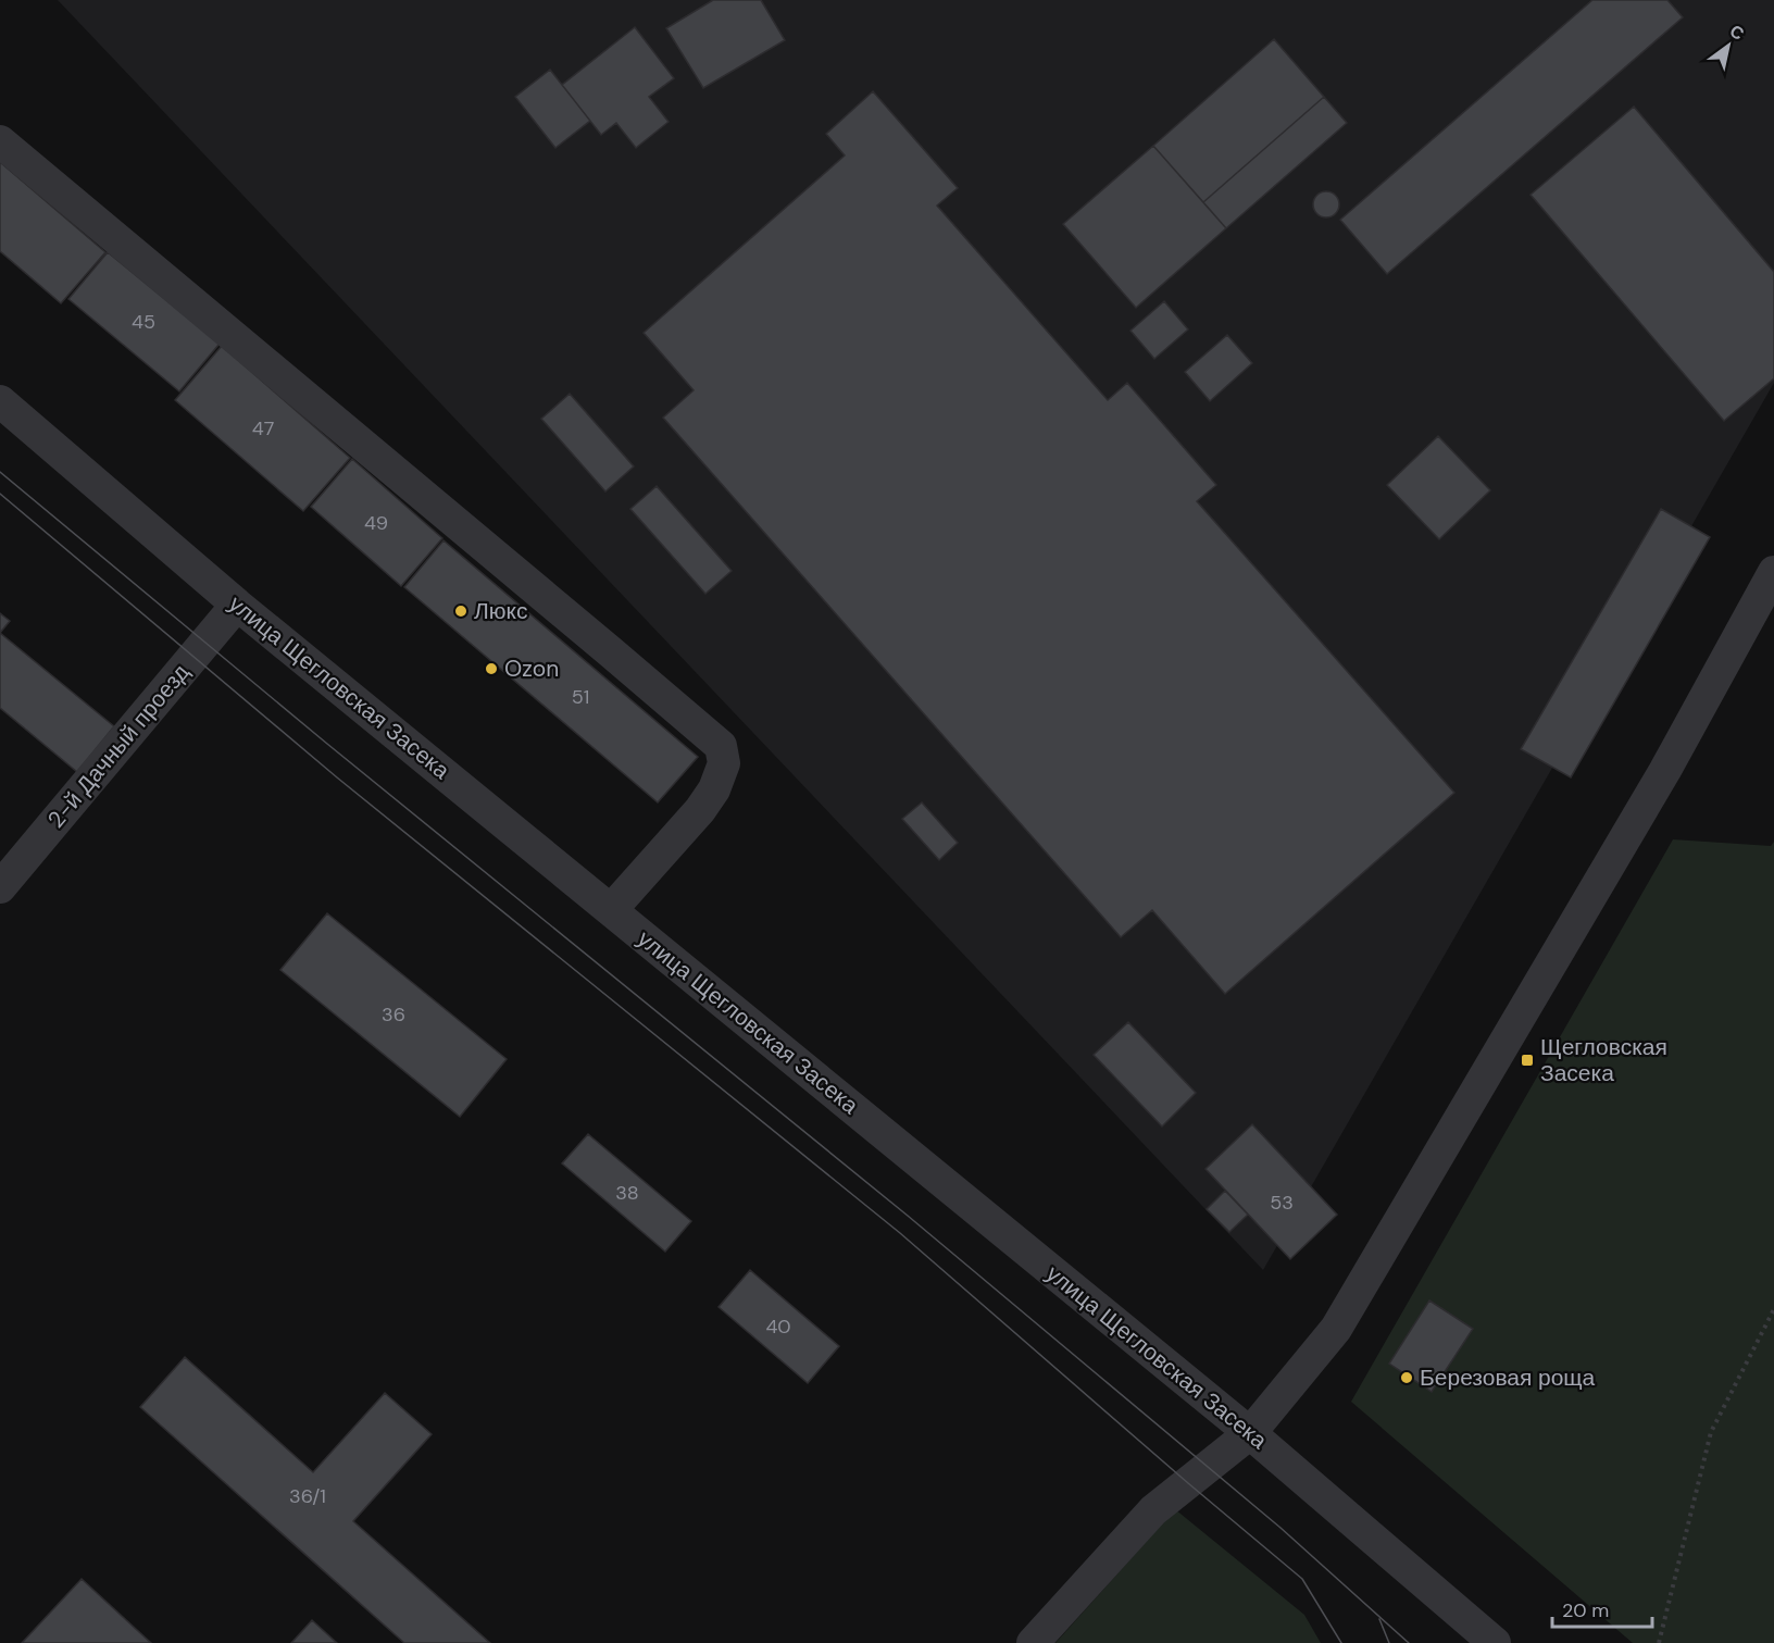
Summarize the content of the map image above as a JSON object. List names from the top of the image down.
{
  "streets": {
    "street": ["улица Щегловская Засека", "2-й Дачный проезд"]
  },
  "crossings": [
    ["улица Щегловская Засека", "2-й Дачный проезд"]
  ],
  "places": {
    "other": ["Люкс", "Ozon", "Березовая роща"],
    "transit": ["Щегловская Засека"]
  },
  "house_numbers": [
    "45",
    "47",
    "49",
    "51",
    "36",
    "38",
    "53",
    "40",
    "36/1"
  ],
  "scale_bar": "20 m",
  "north": "top right"
}
